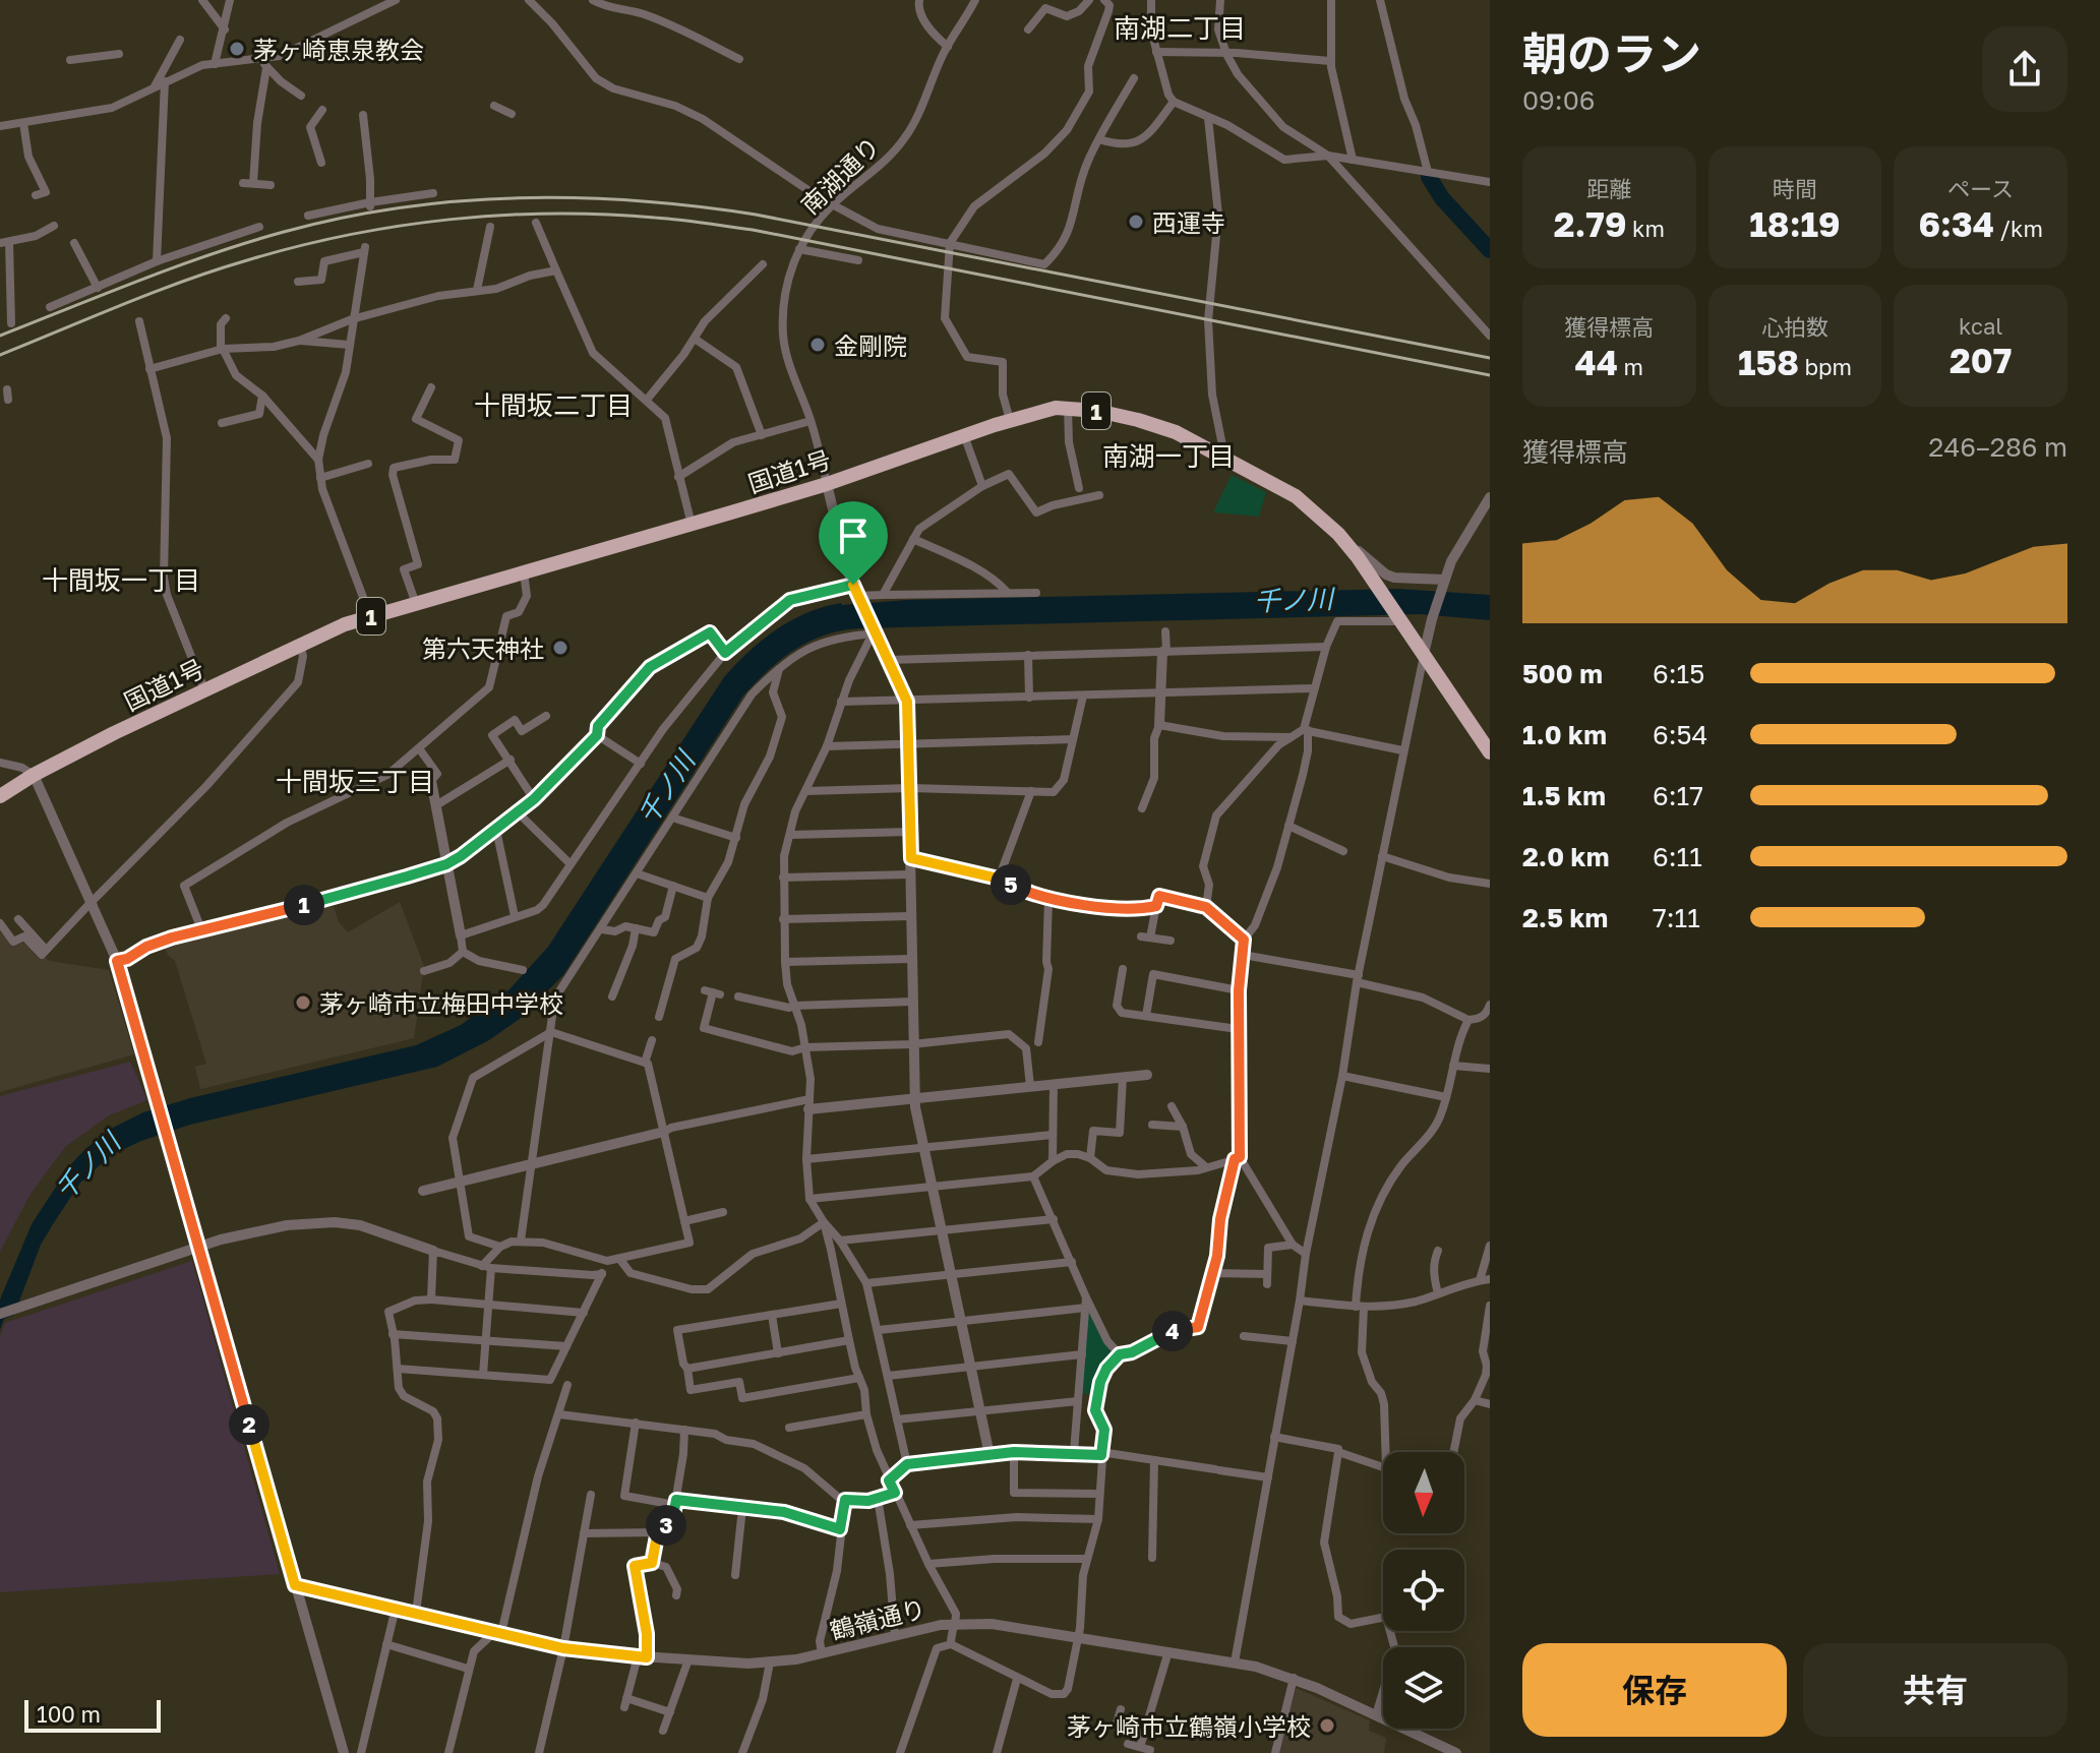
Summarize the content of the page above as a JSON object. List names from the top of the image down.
{
  "streets": {
    "highway": ["1", "国道1号"],
    "street": ["南湖通り", "鶴嶺通り"]
  },
  "crossings": [
    ["南湖通り", "国道1号"]
  ],
  "districts": [
    "南湖二丁目",
    "十間坂二丁目",
    "南湖一丁目",
    "十間坂一丁目",
    "十間坂三丁目"
  ],
  "water": ["千ノ川"],
  "places": [
    "茅ヶ崎恵泉教会",
    "西運寺",
    "金剛院",
    "第六天神社",
    "茅ヶ崎市立梅田中学校",
    "茅ヶ崎市立鶴嶺小学校"
  ],
  "scale_bar": "100 m",
  "north": "bottom",
  "page": {
    "heading": ["朝のラン", "09:06"],
    "stats": [
      ["距離", "2.79 km"],
      ["時間", "18:19"],
      ["ペース", "6:34 /km"],
      ["獲得標高", "44 m"],
      ["心拍数", "158 bpm"],
      ["kcal", "207"]
    ],
    "chart": ["獲得標高", "246–286 m"],
    "list": [
      {
        "name": "500 m",
        "note": "6:15"
      },
      {
        "name": "1.0 km",
        "note": "6:54"
      },
      {
        "name": "1.5 km",
        "note": "6:17"
      },
      {
        "name": "2.0 km",
        "note": "6:11"
      },
      {
        "name": "2.5 km",
        "note": "7:11"
      }
    ],
    "pins": [
      "5",
      "1",
      "4",
      "2",
      "3"
    ],
    "buttons": ["保存", "共有"],
    "scale": "100 m"
  }
}
